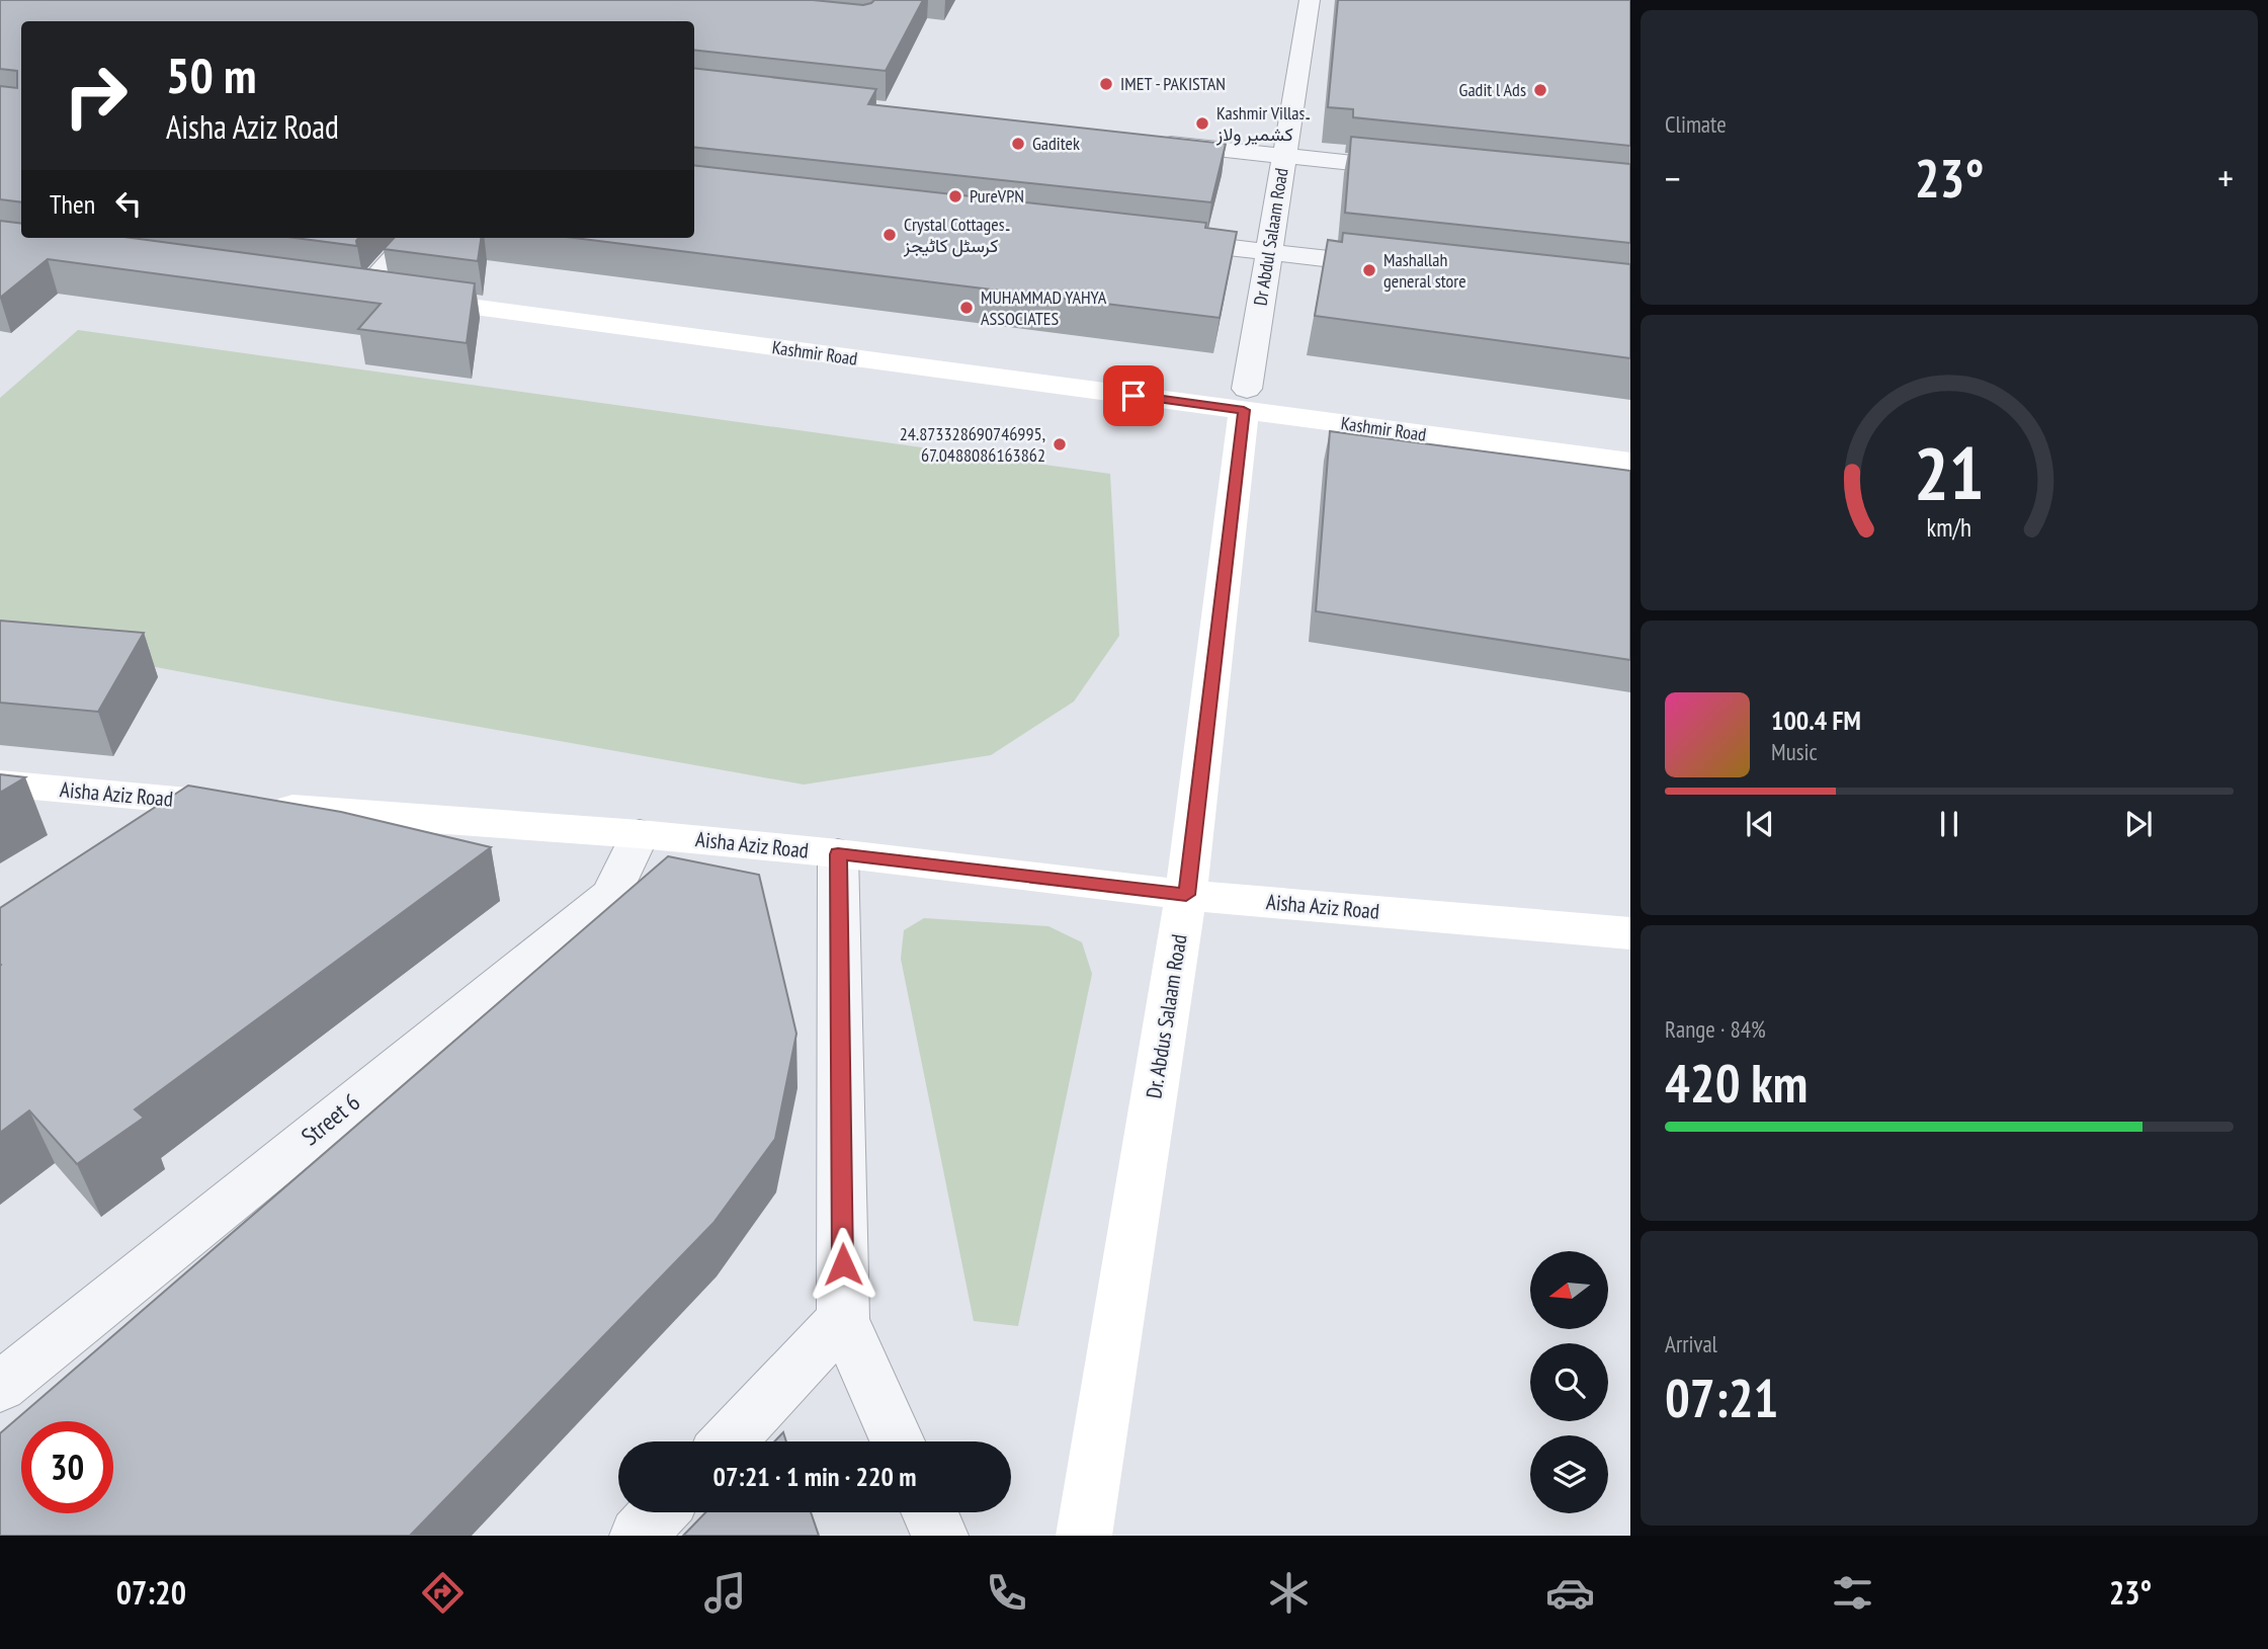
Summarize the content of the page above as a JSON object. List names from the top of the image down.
{
  "streets": {
    "street": [
      "Dr Abdul Salaam Road",
      "Kashmir Road",
      "Aisha Aziz Road",
      "Dr. Abdus Salaam Road",
      "Street 6"
    ]
  },
  "crossings": [
    ["Dr Abdul Salaam Road", "Kashmir Road"],
    ["Dr Abdul Salaam Road", "Dr. Abdus Salaam Road"],
    ["Kashmir Road", "Dr. Abdus Salaam Road"],
    ["Aisha Aziz Road", "Dr. Abdus Salaam Road"],
    ["Aisha Aziz Road", "Street 6"]
  ],
  "places": [
    "IMET - PAKISTAN",
    "Gadit l Ads",
    "Kashmir Villas۔ کشمیر ولاز",
    "Gaditek",
    "PureVPN",
    "Crystal Cottages۔ کرسٹل کاٹیجز",
    "Mashallah general store",
    "MUHAMMAD YAHYA ASSOCIATES",
    "24.873328690746995, 67.0488086163862"
  ],
  "north": "left",
  "page": {
    "tile": [
      "Climate",
      ["Range · 84%", "420 km"],
      ["Arrival", "07:21"]
    ],
    "turn": ["50 m", "Aisha Aziz Road"],
    "heat": ["−", "23°", "+"],
    "then": "Then",
    "song": ["100.4 FM", "Music"],
    "limit": "30",
    "trip": "07:21 · 1 min · 220 m",
    "tabs": ["07:20", "23°"],
    "gauge": ["21", "km/h"]
  }
}
